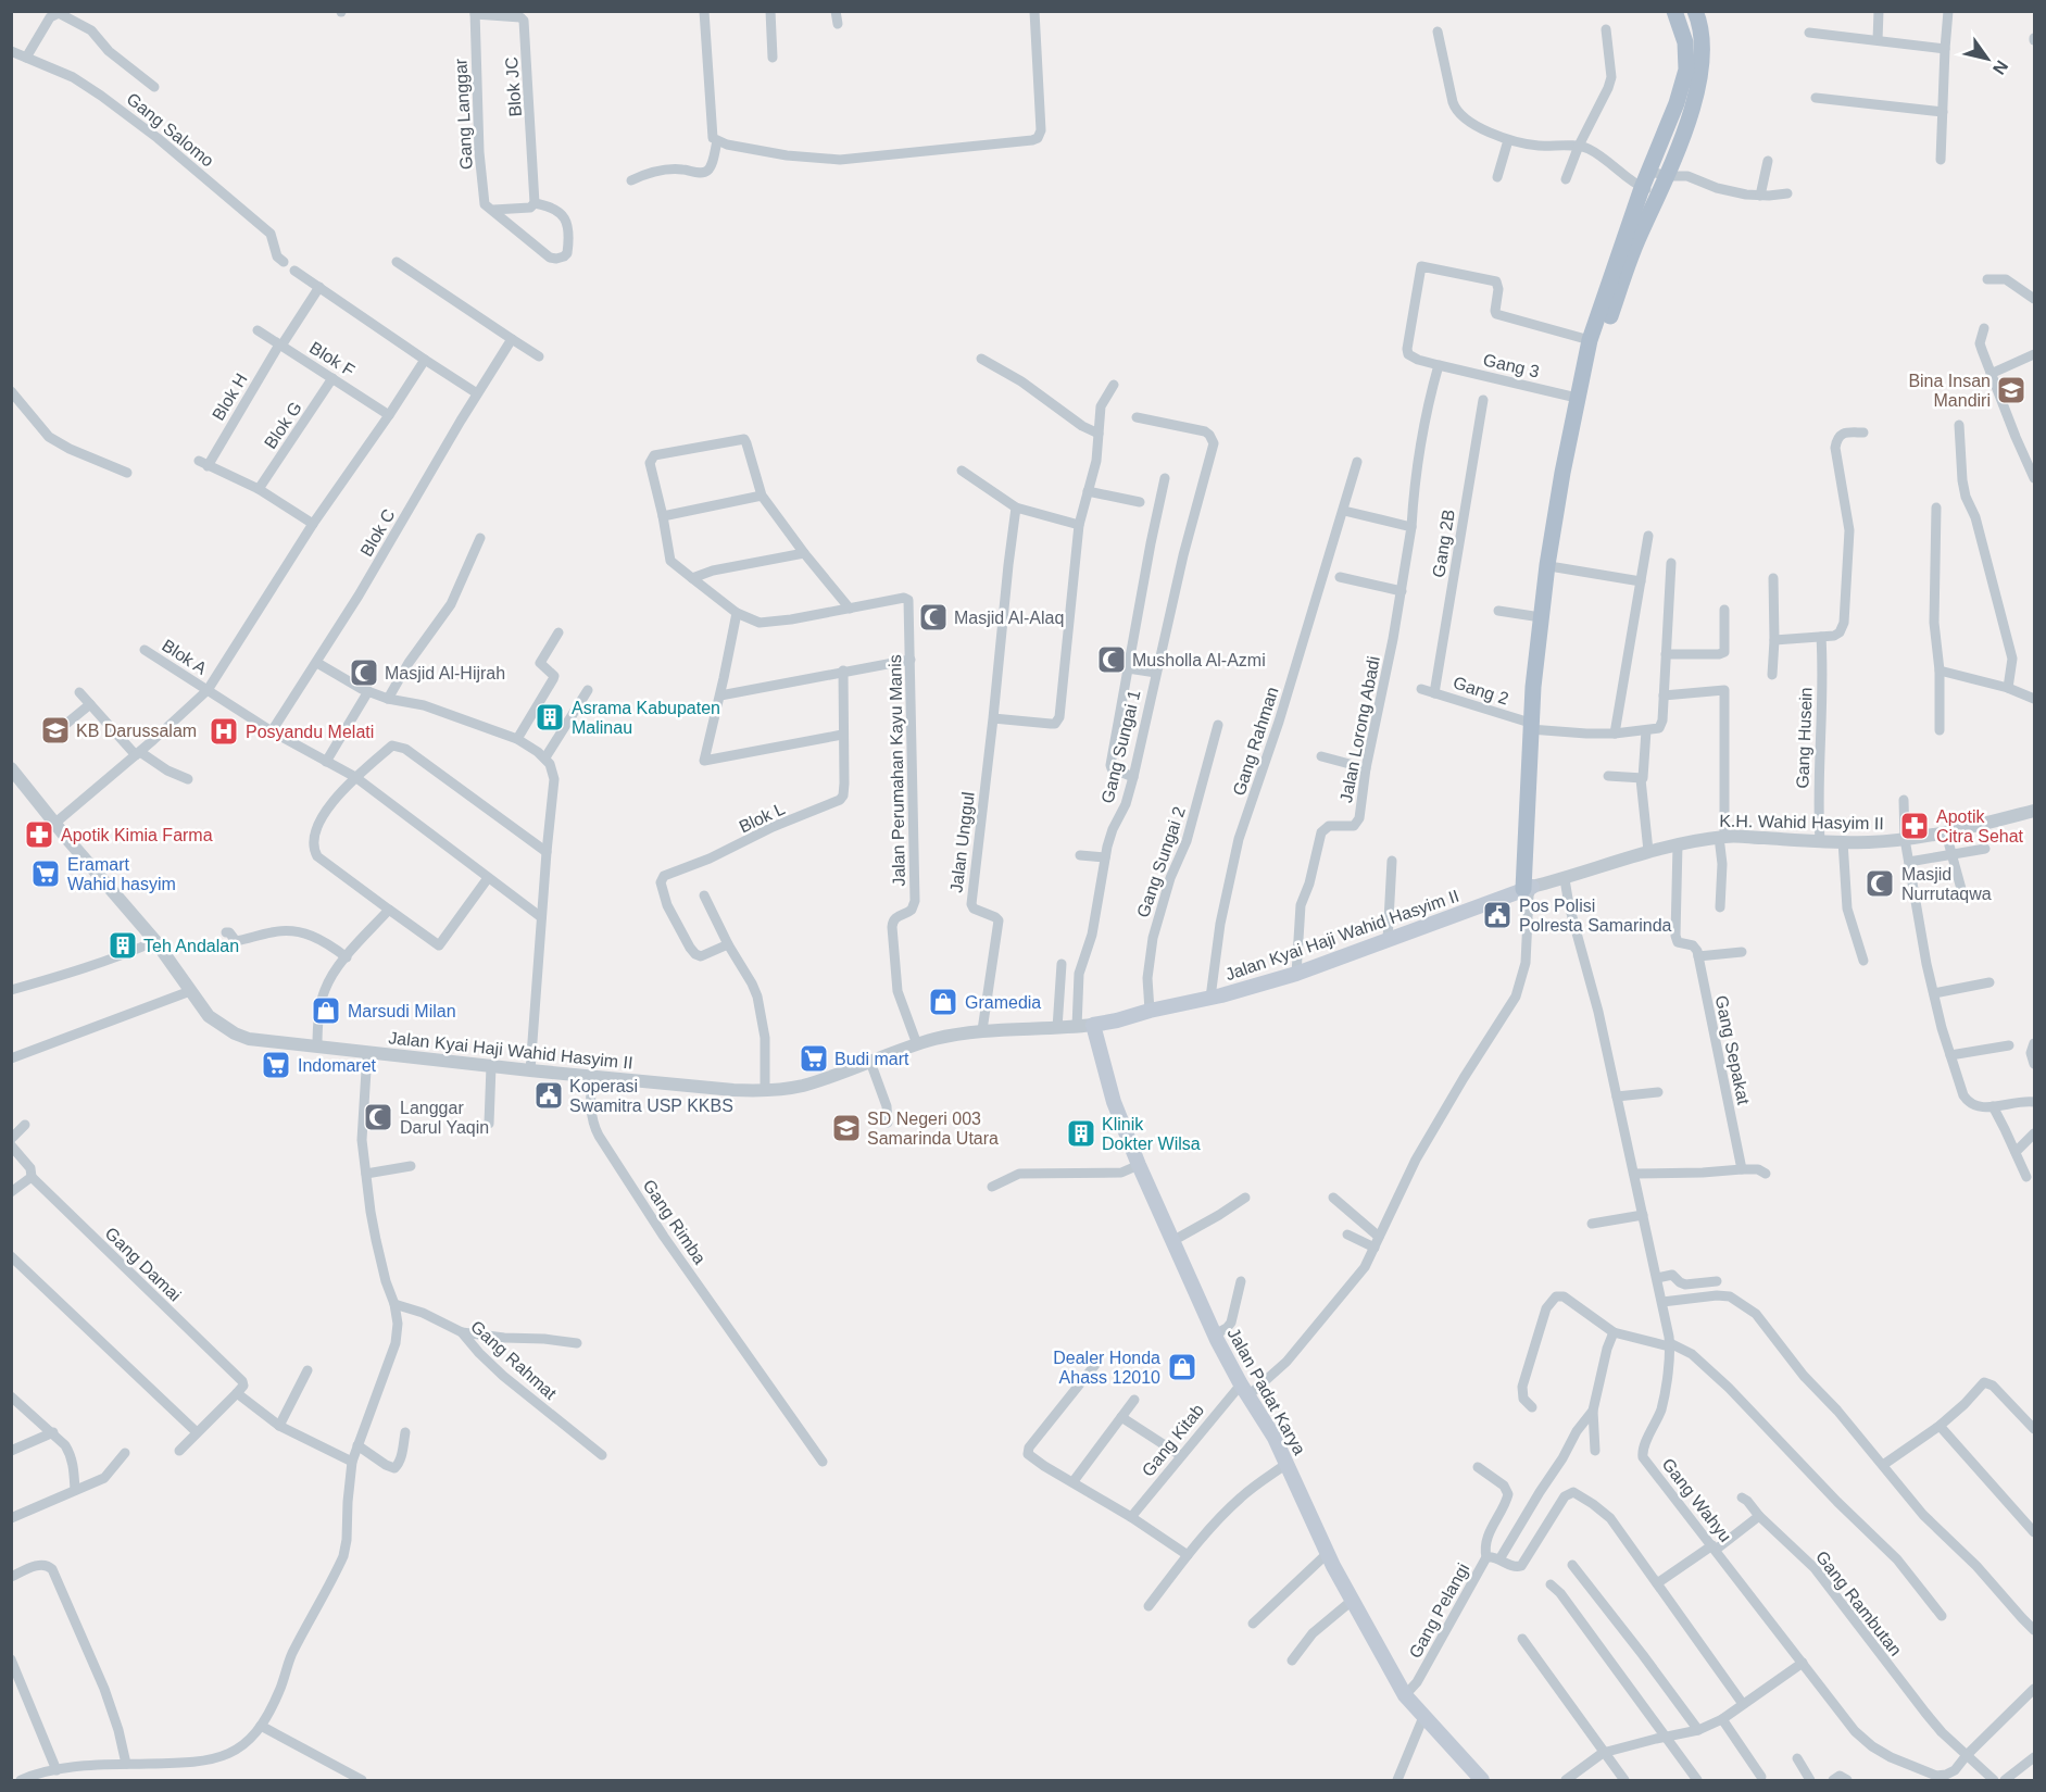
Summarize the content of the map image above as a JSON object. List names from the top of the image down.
{
  "streets": {
    "main road": ["Jalan Kyai Haji Wahid Hasyim II", "Jalan Padat Karya"],
    "street": [
      "Blok JC",
      "Gang Langgar",
      "Gang Salomo",
      "Blok F",
      "Gang 3",
      "Blok H",
      "Blok G",
      "Blok C",
      "Gang 2B",
      "Blok A",
      "Gang 2",
      "Jalan Lorong Abadi",
      "Gang Husein",
      "Gang Rahman",
      "Gang Sungai 1",
      "Jalan Perumahan Kayu Manis",
      "Blok L",
      "K.H. Wahid Hasyim II",
      "Jalan Unggul",
      "Gang Sungai 2",
      "Gang Sepakat",
      "Gang Rimba",
      "Gang Damai",
      "Gang Rahmat",
      "Gang Kitab",
      "Gang Wahyu",
      "Gang Rambutan",
      "Gang Pelangi"
    ]
  },
  "crossings": [
    ["Blok JC", "Gang Langgar"],
    ["Blok F", "Blok H"],
    ["Blok F", "Blok G"],
    ["Gang 3", "Jalan Lorong Abadi"],
    ["Blok H", "Blok G"],
    ["Blok C", "Blok A"],
    ["Gang 2B", "Gang 2"],
    ["Jalan Lorong Abadi", "Jalan Kyai Haji Wahid Hasyim II"],
    ["Gang Husein", "K.H. Wahid Hasyim II"],
    ["Gang Rahman", "Jalan Kyai Haji Wahid Hasyim II"],
    ["Gang Sungai 1", "Jalan Kyai Haji Wahid Hasyim II"],
    ["Jalan Perumahan Kayu Manis", "Jalan Kyai Haji Wahid Hasyim II"],
    ["K.H. Wahid Hasyim II", "Jalan Kyai Haji Wahid Hasyim II"],
    ["K.H. Wahid Hasyim II", "Gang Kitab"],
    ["K.H. Wahid Hasyim II", "Gang Wahyu"],
    ["Jalan Unggul", "Jalan Kyai Haji Wahid Hasyim II"],
    ["Gang Sungai 2", "Jalan Kyai Haji Wahid Hasyim II"],
    ["Jalan Kyai Haji Wahid Hasyim II", "Gang Rimba"],
    ["Jalan Kyai Haji Wahid Hasyim II", "Jalan Padat Karya"],
    ["Jalan Kyai Haji Wahid Hasyim II", "Gang Kitab"],
    ["Jalan Padat Karya", "Gang Kitab"],
    ["Jalan Padat Karya", "Gang Pelangi"],
    ["Gang Wahyu", "Gang Rambutan"]
  ],
  "places": {
    "school or university": ["Bina Insan Mandiri", "KB Darussalam", "SD Negeri 003 Samarinda Utara"],
    "mosque": [
      "Masjid Al-Alaq",
      "Musholla Al-Azmi",
      "Masjid Al-Hijrah",
      "Masjid Nurrutaqwa",
      "Langgar Darul Yaqin"
    ],
    "building": ["Asrama Kabupaten Malinau", "Teh Andalan", "Klinik Dokter Wilsa"],
    "hospital": ["Posyandu Melati"],
    "pharmacy": ["Apotik Citra Sehat", "Apotik Kimia Farma"],
    "supermarket": ["Eramart Wahid hasyim", "Budi mart", "Indomaret"],
    "public building": ["Pos Polisi Polresta Samarinda", "Koperasi Swamitra USP KKBS"],
    "shop": ["Gramedia", "Marsudi Milan", "Dealer Honda Ahass 12010"]
  },
  "north": "bottom right"
}
